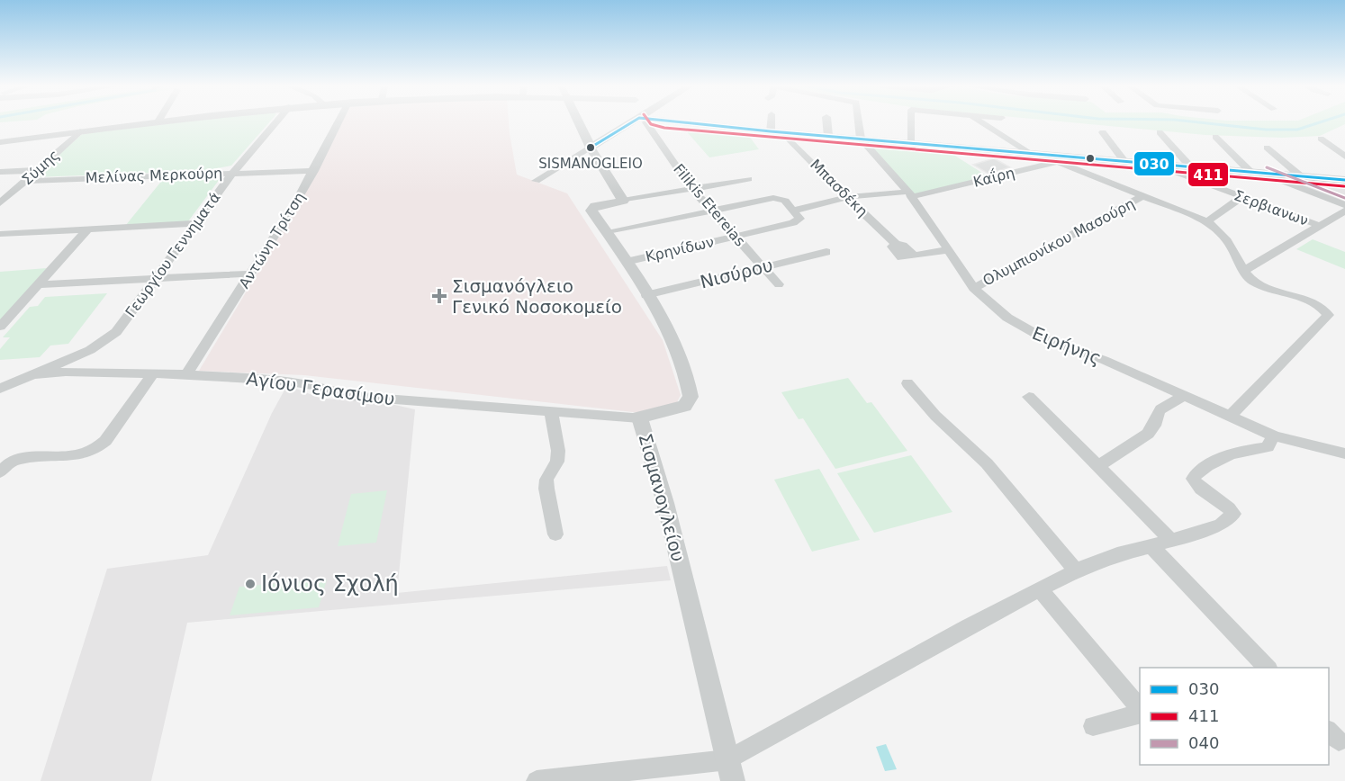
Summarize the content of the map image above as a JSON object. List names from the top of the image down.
{
  "streets": {
    "street": [
      "Σύμης",
      "Μελίνας Μερκούρη",
      "Καΐρη",
      "Μπασδέκη",
      "Filikis Etereias",
      "Σερβιανων",
      "Αντώνη Τρίτση",
      "Ολυμπιονίκου Μασούρη",
      "Κρηνίδων",
      "Γεωργίου Γεννηματά",
      "Νισύρου",
      "Ειρήνης",
      "Αγίου Γερασίμου",
      "Σισμανογλείου"
    ]
  },
  "crossings": [
    ["Σύμης", "Μελίνας Μερκούρη"],
    ["Μελίνας Μερκούρη", "Αντώνη Τρίτση"],
    ["Μελίνας Μερκούρη", "Γεωργίου Γεννηματά"],
    ["Καΐρη", "Ειρήνης"],
    ["Filikis Etereias", "Κρηνίδων"],
    ["Filikis Etereias", "Νισύρου"],
    ["Αντώνη Τρίτση", "Αγίου Γερασίμου"],
    ["Ολυμπιονίκου Μασούρη", "Ειρήνης"],
    ["Κρηνίδων", "Σισμανογλείου"],
    ["Γεωργίου Γεννηματά", "Αγίου Γερασίμου"],
    ["Νισύρου", "Σισμανογλείου"],
    ["Αγίου Γερασίμου", "Σισμανογλείου"]
  ],
  "places": {
    "other": ["SISMANOGLEIO", "Ιόνιος Σχολή"],
    "health": ["Σισμανόγλειο Γενικό Νοσοκομείο"]
  },
  "lines": ["transit line 030", "transit line 411", "transit line 040"],
  "legend": ["030", "411", "040"]
}
